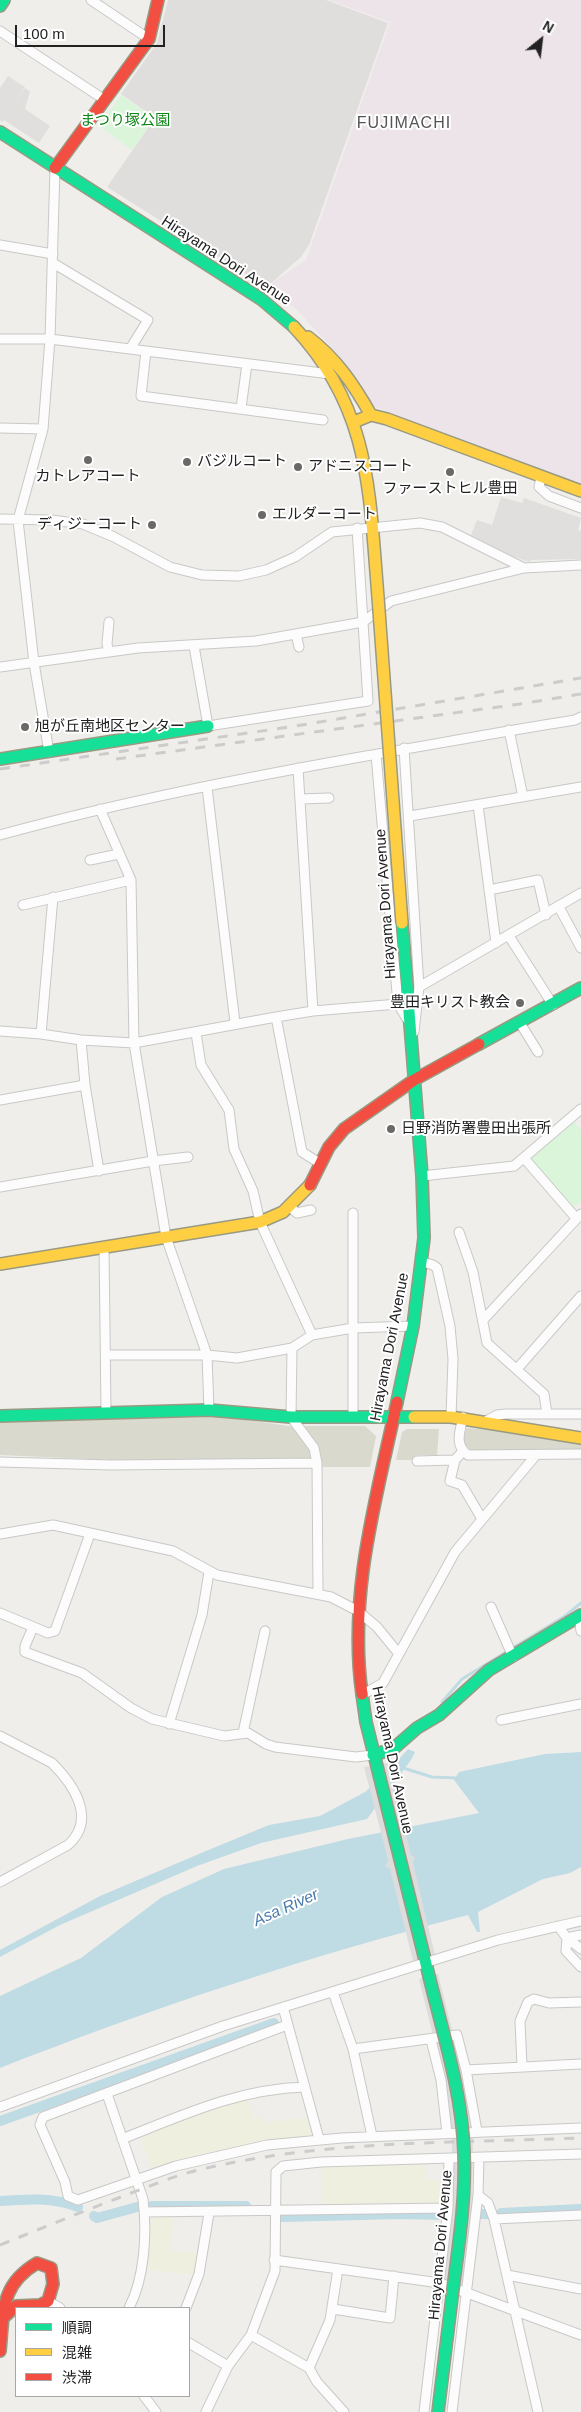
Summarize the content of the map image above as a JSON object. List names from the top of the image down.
{
  "streets": {
    "main road": ["Hirayama Dori Avenue"]
  },
  "districts": ["FUJIMACHI"],
  "water": ["Asa River"],
  "parks": ["まつり塚公園"],
  "places": [
    "カトレアコート",
    "バジルコート",
    "アドニスコート",
    "ファーストヒル豊田",
    "エルダーコート",
    "ディジーコート",
    "旭が丘南地区センター",
    "豊田キリスト教会",
    "日野消防署豊田出張所"
  ],
  "legend": ["順調", "混雑", "渋滞"],
  "scale_bar": "100 m",
  "north": "top right"
}
